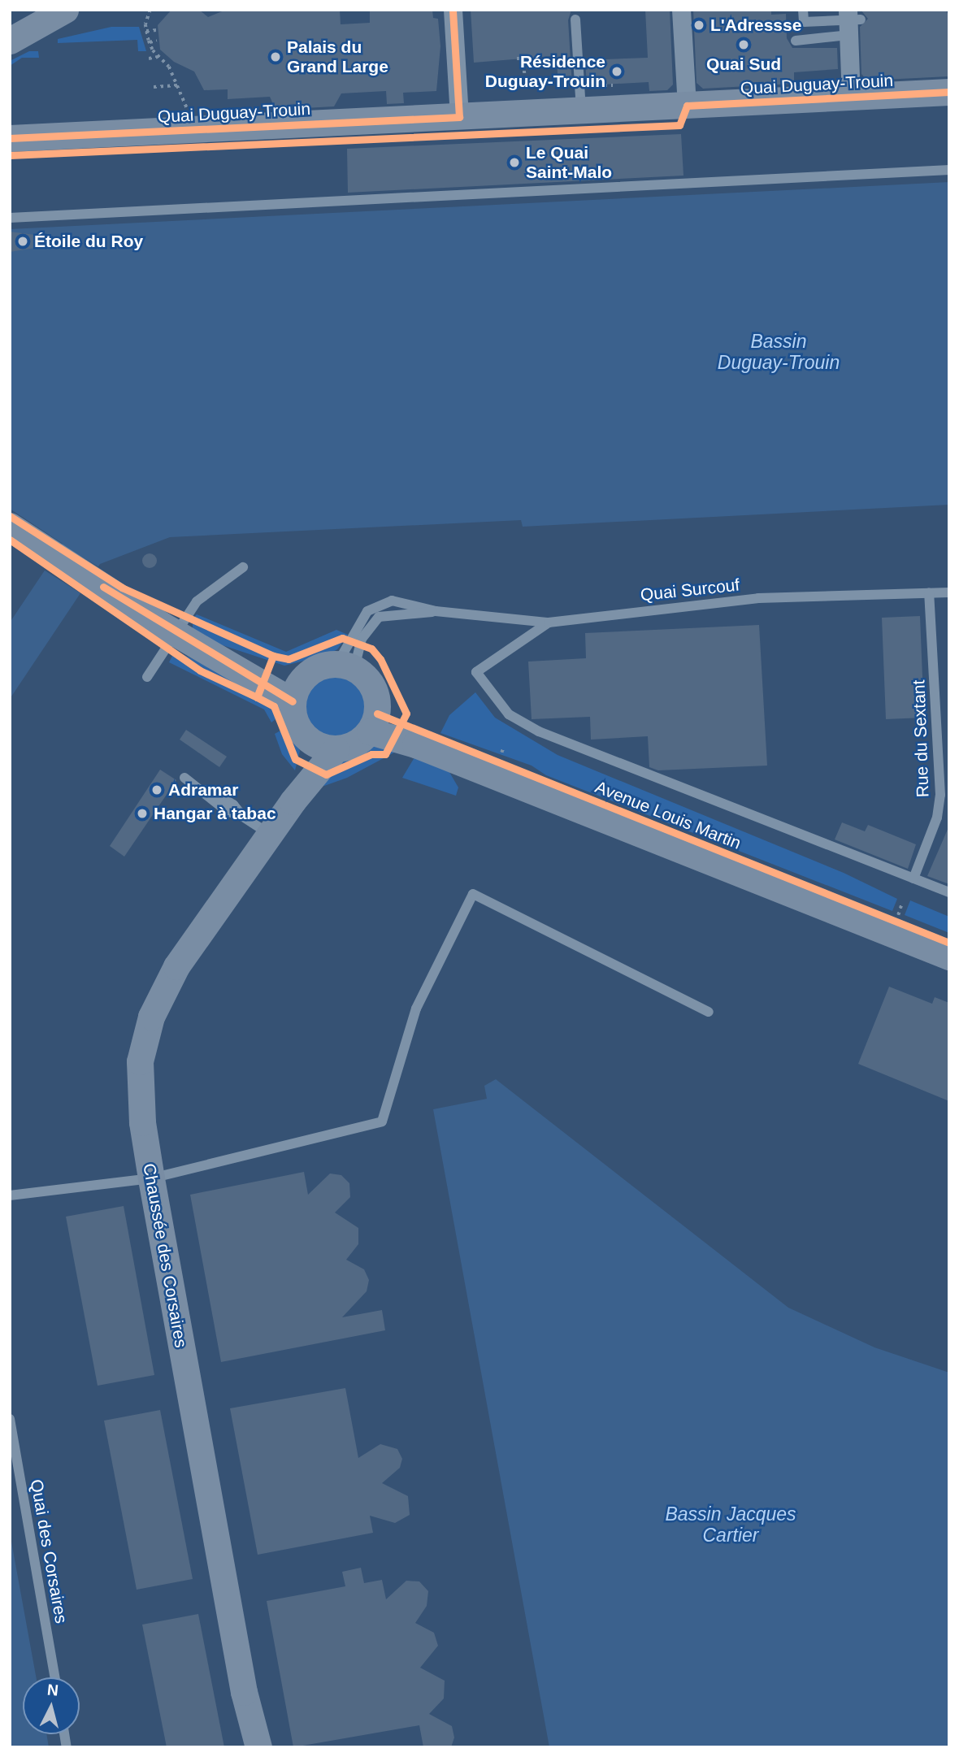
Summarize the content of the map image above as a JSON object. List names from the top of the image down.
{
  "streets": {
    "street": ["Quai Duguay-Trouin", "Avenue Louis Martin", "Chaussée des Corsaires"],
    "lane": ["Quai Surcouf", "Rue du Sextant", "Quai des Corsaires"]
  },
  "crossings": [
    ["Quai Surcouf", "Rue du Sextant"],
    ["Avenue Louis Martin", "Chaussée des Corsaires"]
  ],
  "water": ["Bassin Duguay-Trouin", "Bassin Jacques Cartier"],
  "places": [
    "L'Adressse",
    "Quai Sud",
    "Palais du Grand Large",
    "Résidence Duguay-Trouin",
    "Le Quai Saint-Malo",
    "Étoile du Roy",
    "Adramar",
    "Hangar à tabac"
  ],
  "north": "top"
}
